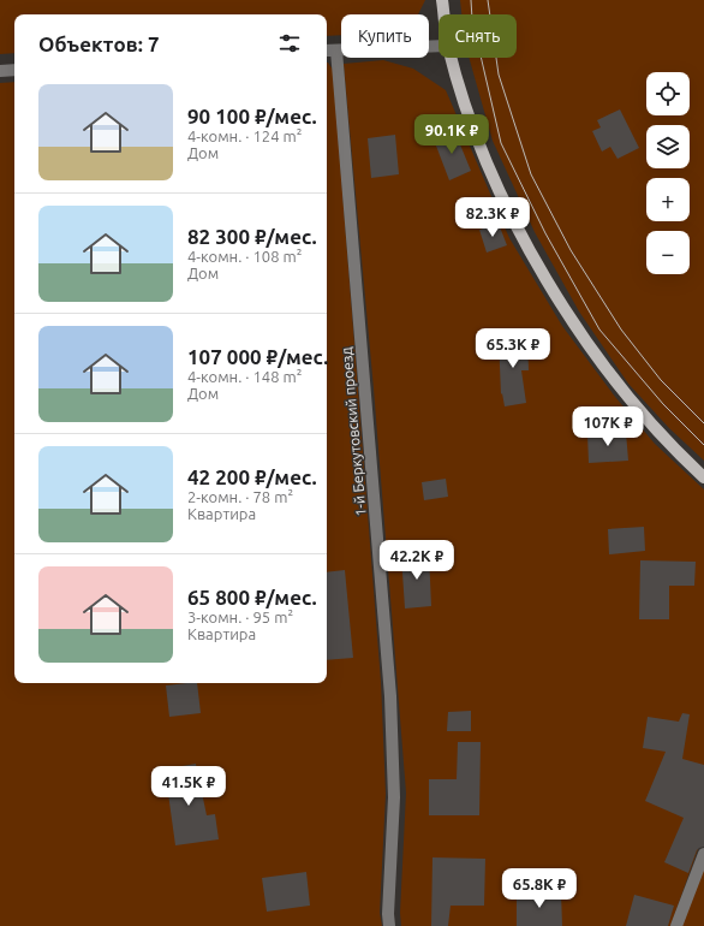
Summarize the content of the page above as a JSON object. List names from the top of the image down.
{
  "streets": {
    "street": ["1-й Беркутовский проезд"]
  },
  "page": {
    "chip": ["Купить", "Снять"],
    "heading": "Объектов: 7",
    "map_buttons": ["+", "−"],
    "list": [
      {
        "name": "90 100 ₽/мес.",
        "note": "4-комн. · 124 m² · Дом"
      },
      {
        "name": "82 300 ₽/мес.",
        "note": "4-комн. · 108 m² · Дом"
      },
      {
        "name": "107 000 ₽/мес.",
        "note": "4-комн. · 148 m² · Дом"
      },
      {
        "name": "42 200 ₽/мес.",
        "note": "2-комн. · 78 m² · Квартира"
      },
      {
        "name": "65 800 ₽/мес.",
        "note": "3-комн. · 95 m² · Квартира"
      }
    ],
    "price": [
      "90.1K ₽",
      "82.3K ₽",
      "65.3K ₽",
      "107K ₽",
      "42.2K ₽",
      "41.5K ₽",
      "65.8K ₽"
    ]
  }
}
